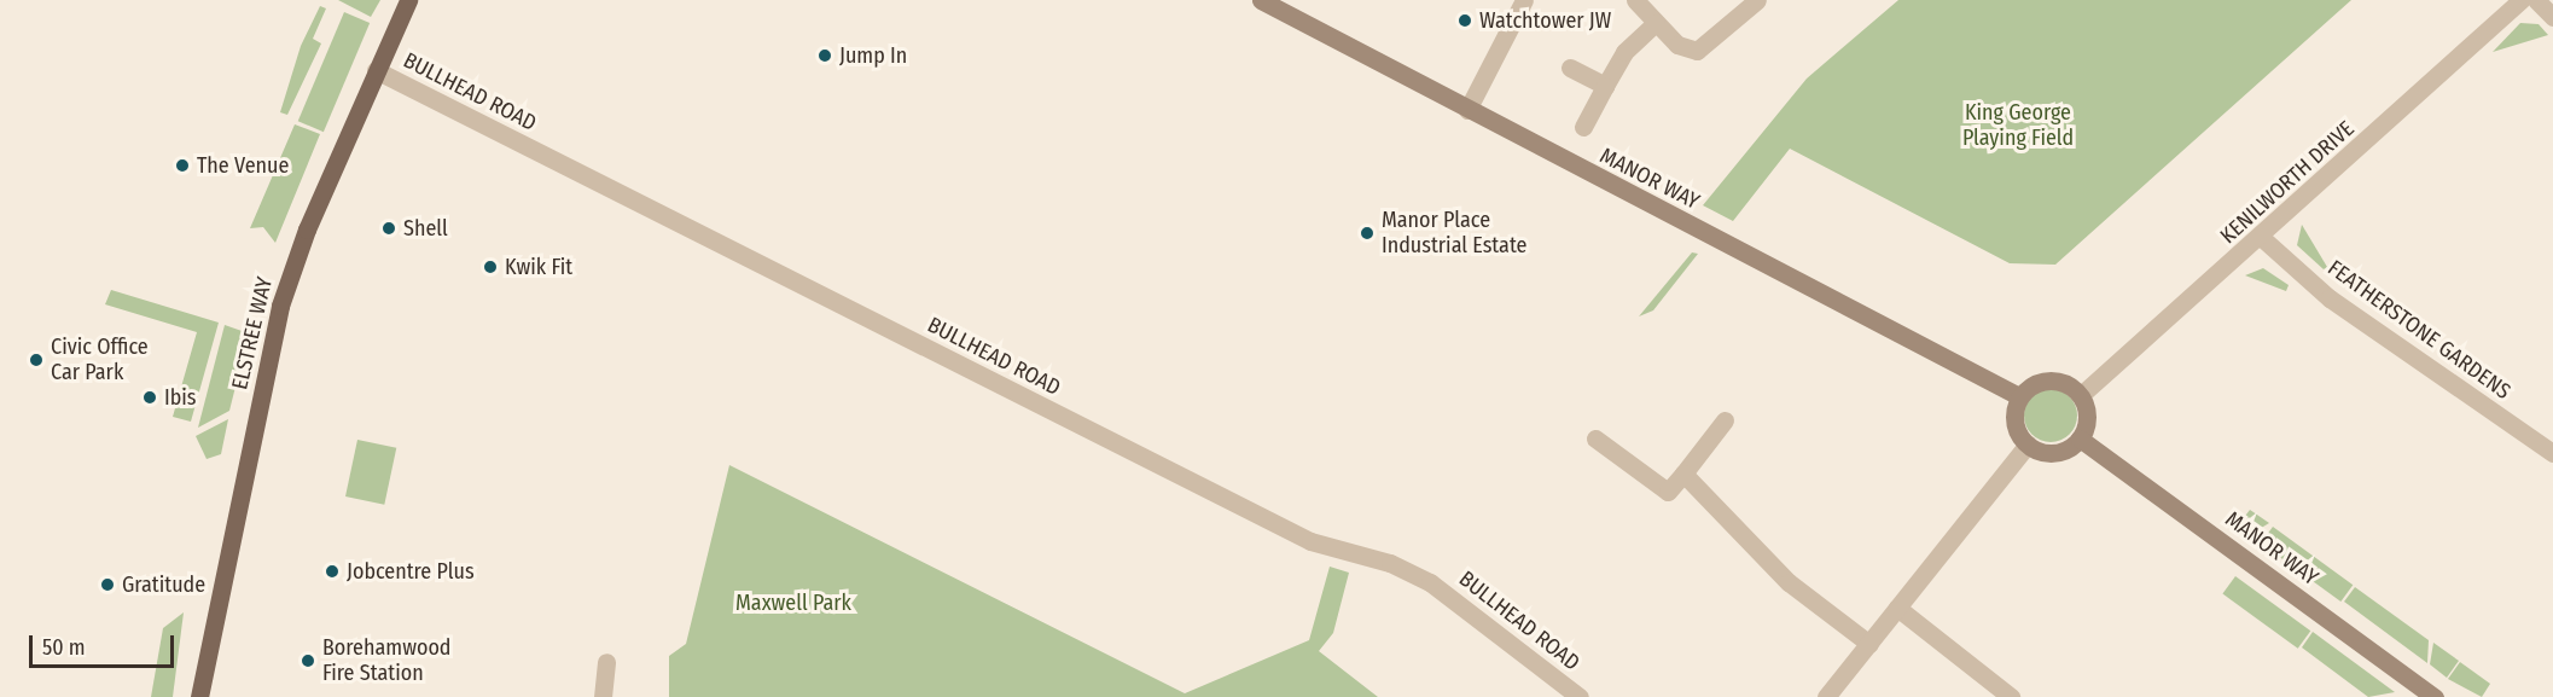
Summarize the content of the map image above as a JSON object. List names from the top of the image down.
{
  "streets": {
    "main road": ["ELSTREE WAY"],
    "street": [
      "BULLHEAD ROAD",
      "MANOR WAY",
      "KENILWORTH DRIVE",
      "FEATHERSTONE GARDENS"
    ]
  },
  "crossings": [
    ["BULLHEAD ROAD", "ELSTREE WAY"],
    ["MANOR WAY", "KENILWORTH DRIVE"],
    ["KENILWORTH DRIVE", "FEATHERSTONE GARDENS"]
  ],
  "parks": ["King George Playing Field", "Maxwell Park"],
  "places": [
    "Watchtower JW",
    "Jump In",
    "The Venue",
    "Shell",
    "Manor Place Industrial Estate",
    "Kwik Fit",
    "Civic Office Car Park",
    "Ibis",
    "Jobcentre Plus",
    "Gratitude",
    "Borehamwood Fire Station"
  ],
  "scale_bar": "50 m"
}
